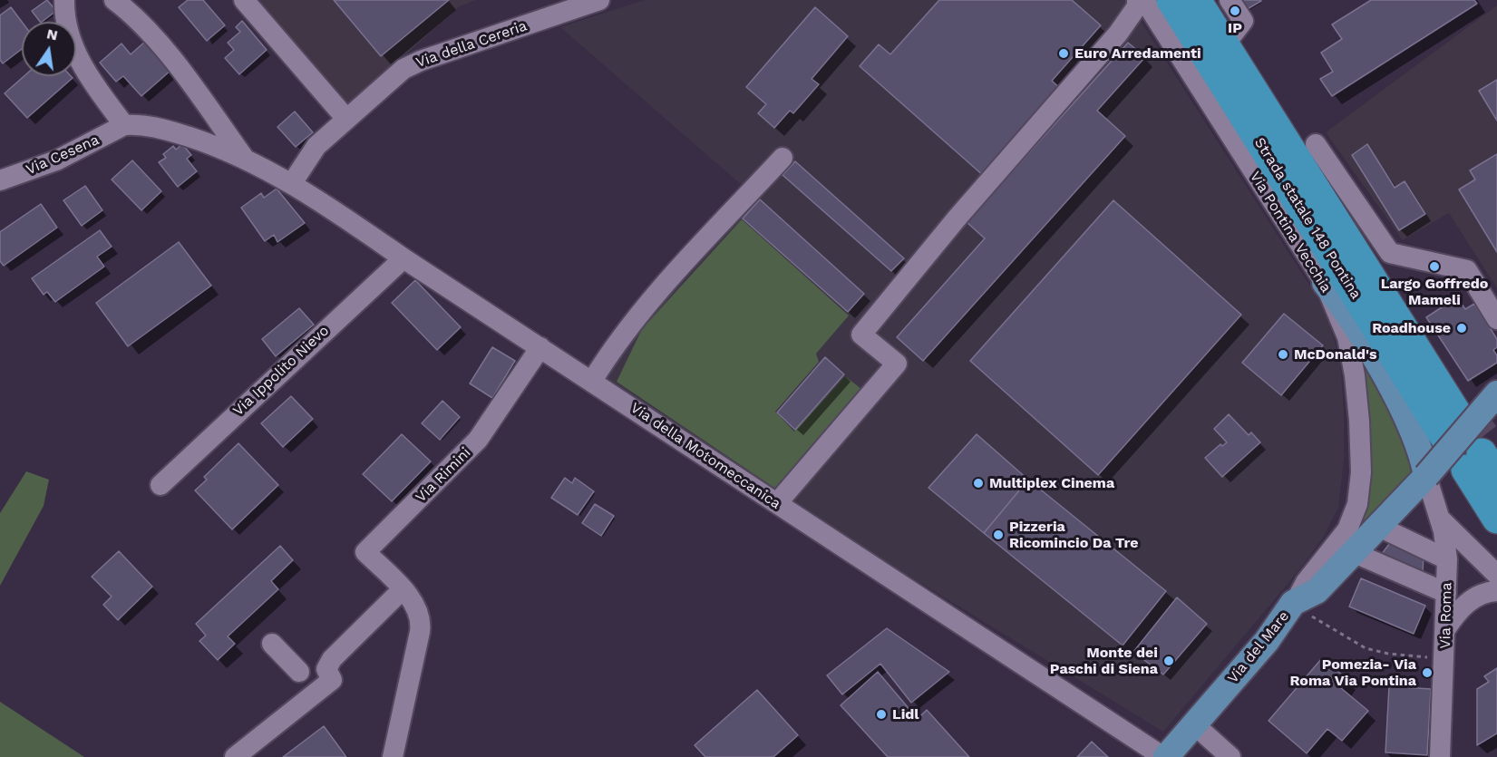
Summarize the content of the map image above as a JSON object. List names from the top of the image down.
{
  "streets": {
    "highway": ["Strada statale 148 Pontina"],
    "main road": ["Via del Mare"],
    "street": [
      "Via della Cereria",
      "Via Cesena",
      "Via Pontina Vecchia",
      "Via Ippolito Nievo",
      "Via della Motomeccanica",
      "Via Rimini",
      "Via Roma"
    ]
  },
  "crossings": [
    ["Via della Cereria", "Via della Motomeccanica"],
    ["Via Cesena", "Via della Motomeccanica"],
    ["Strada statale 148 Pontina", "Via del Mare"],
    ["Via Pontina Vecchia", "Via del Mare"],
    ["Via Ippolito Nievo", "Via della Motomeccanica"],
    ["Via della Motomeccanica", "Via Rimini"],
    ["Via della Motomeccanica", "Via del Mare"],
    ["Via Roma", "Via del Mare"]
  ],
  "places": [
    "IP",
    "Euro Arredamenti",
    "Largo Goffredo Mameli",
    "Roadhouse",
    "McDonald's",
    "Multiplex Cinema",
    "Pizzeria Ricomincio Da Tre",
    "Monte dei Paschi di Siena",
    "Pomezia- Via Roma Via Pontina",
    "Lidl"
  ],
  "north": "top"
}
